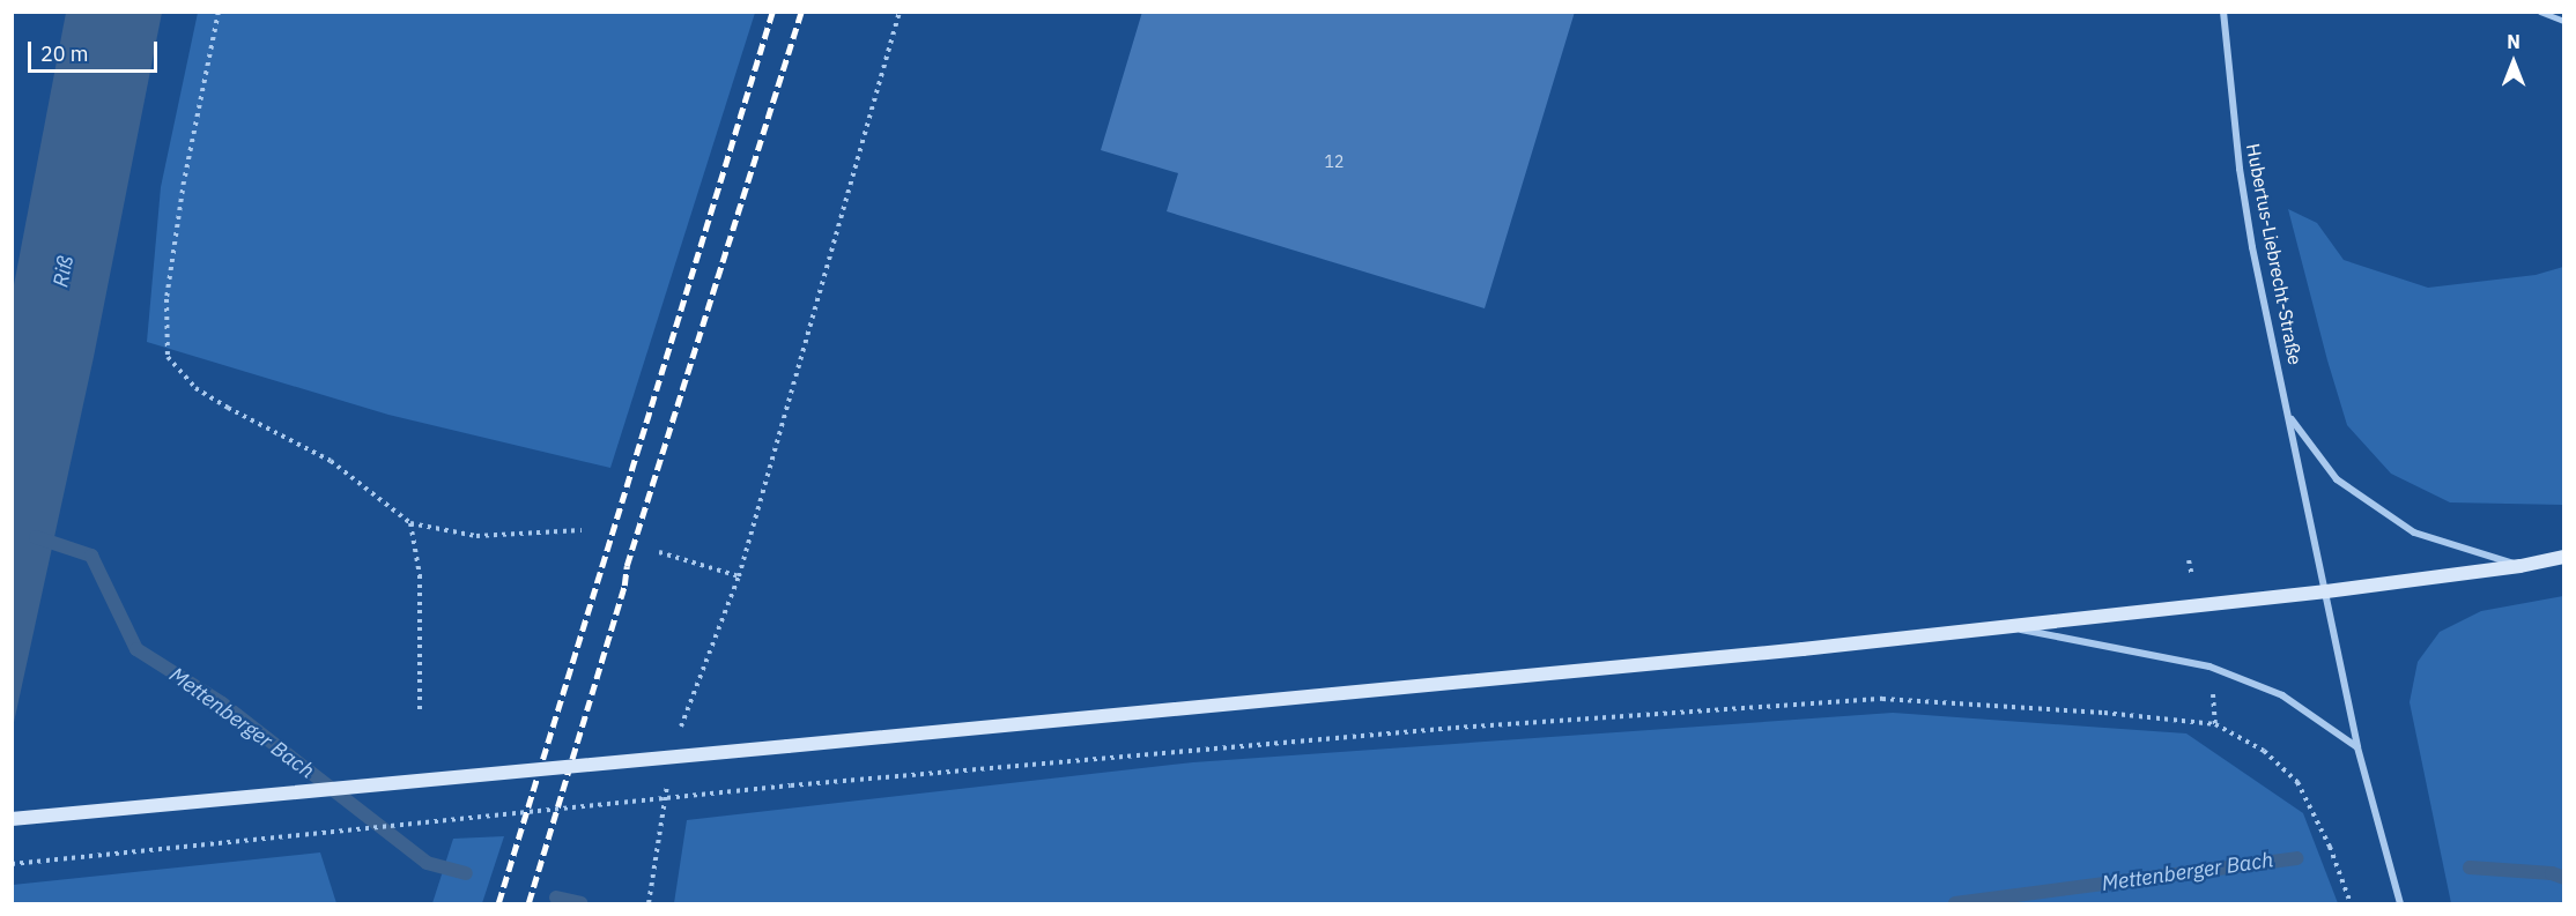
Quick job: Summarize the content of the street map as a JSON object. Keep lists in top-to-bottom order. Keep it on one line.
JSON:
{"streets":{"street":["Hubertus-Liebrecht-Straße"]},"water":["Riß","Mettenberger Bach"],"house_numbers":["12"],"scale_bar":"20 m","north":"top"}
